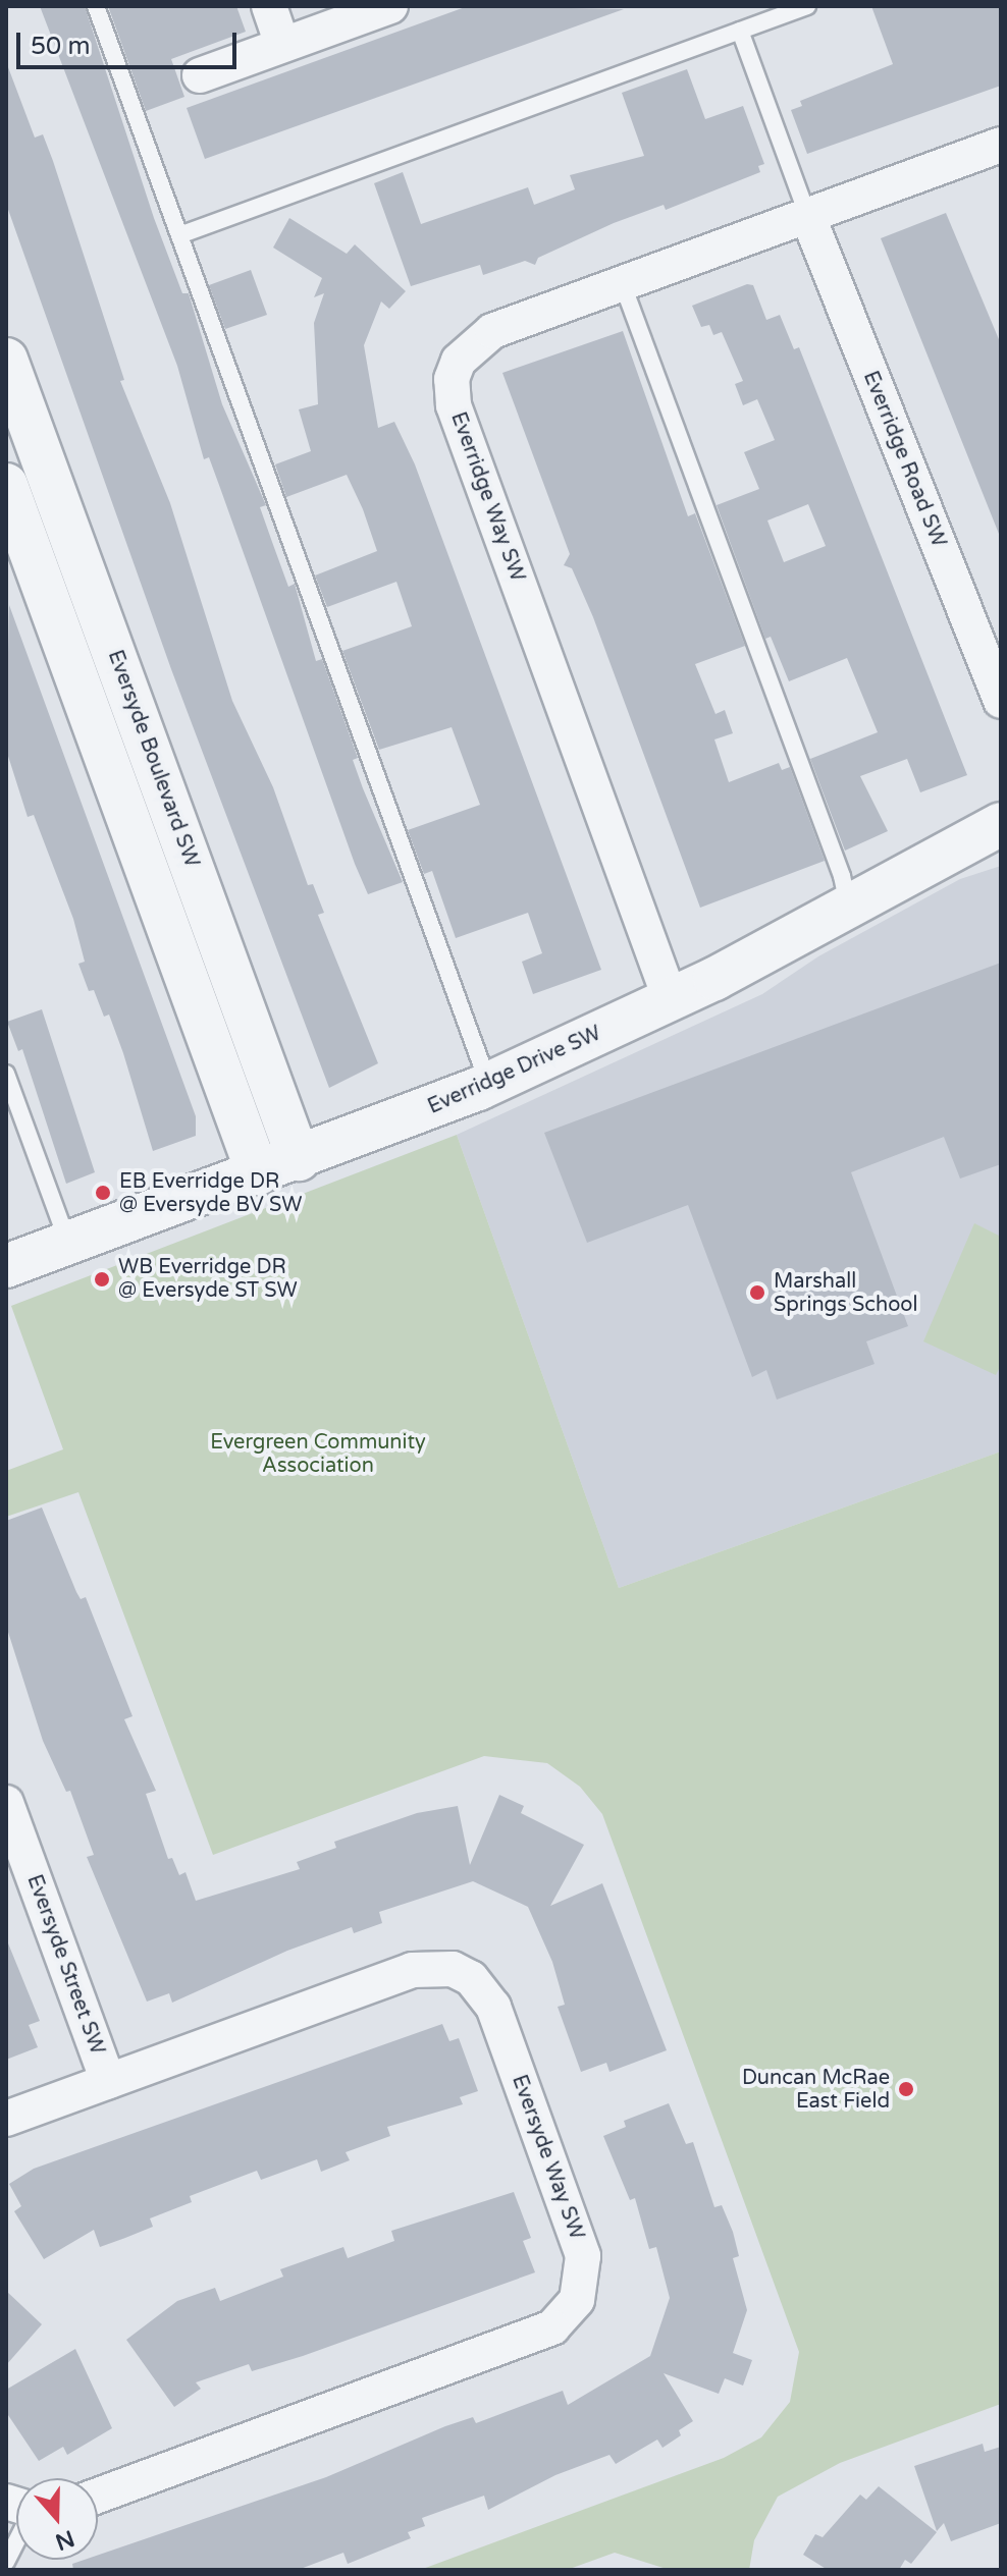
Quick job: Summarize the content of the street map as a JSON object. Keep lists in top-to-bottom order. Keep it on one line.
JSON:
{"streets":{"street":["Everridge Road SW","Everridge Way SW","Eversyde Boulevard SW","Everridge Drive SW","Eversyde Street SW","Eversyde Way SW"]},"crossings":[["Everridge Road SW","Everridge Way SW"],["Everridge Way SW","Everridge Drive SW"],["Eversyde Boulevard SW","Everridge Drive SW"],["Eversyde Street SW","Eversyde Way SW"]],"parks":["Evergreen Community Association"],"places":["EB Everridge DR @ Eversyde BV SW","WB Everridge DR @ Eversyde ST SW","Marshall Springs School","Duncan McRae East Field"],"scale_bar":"50 m","north":"bottom"}
